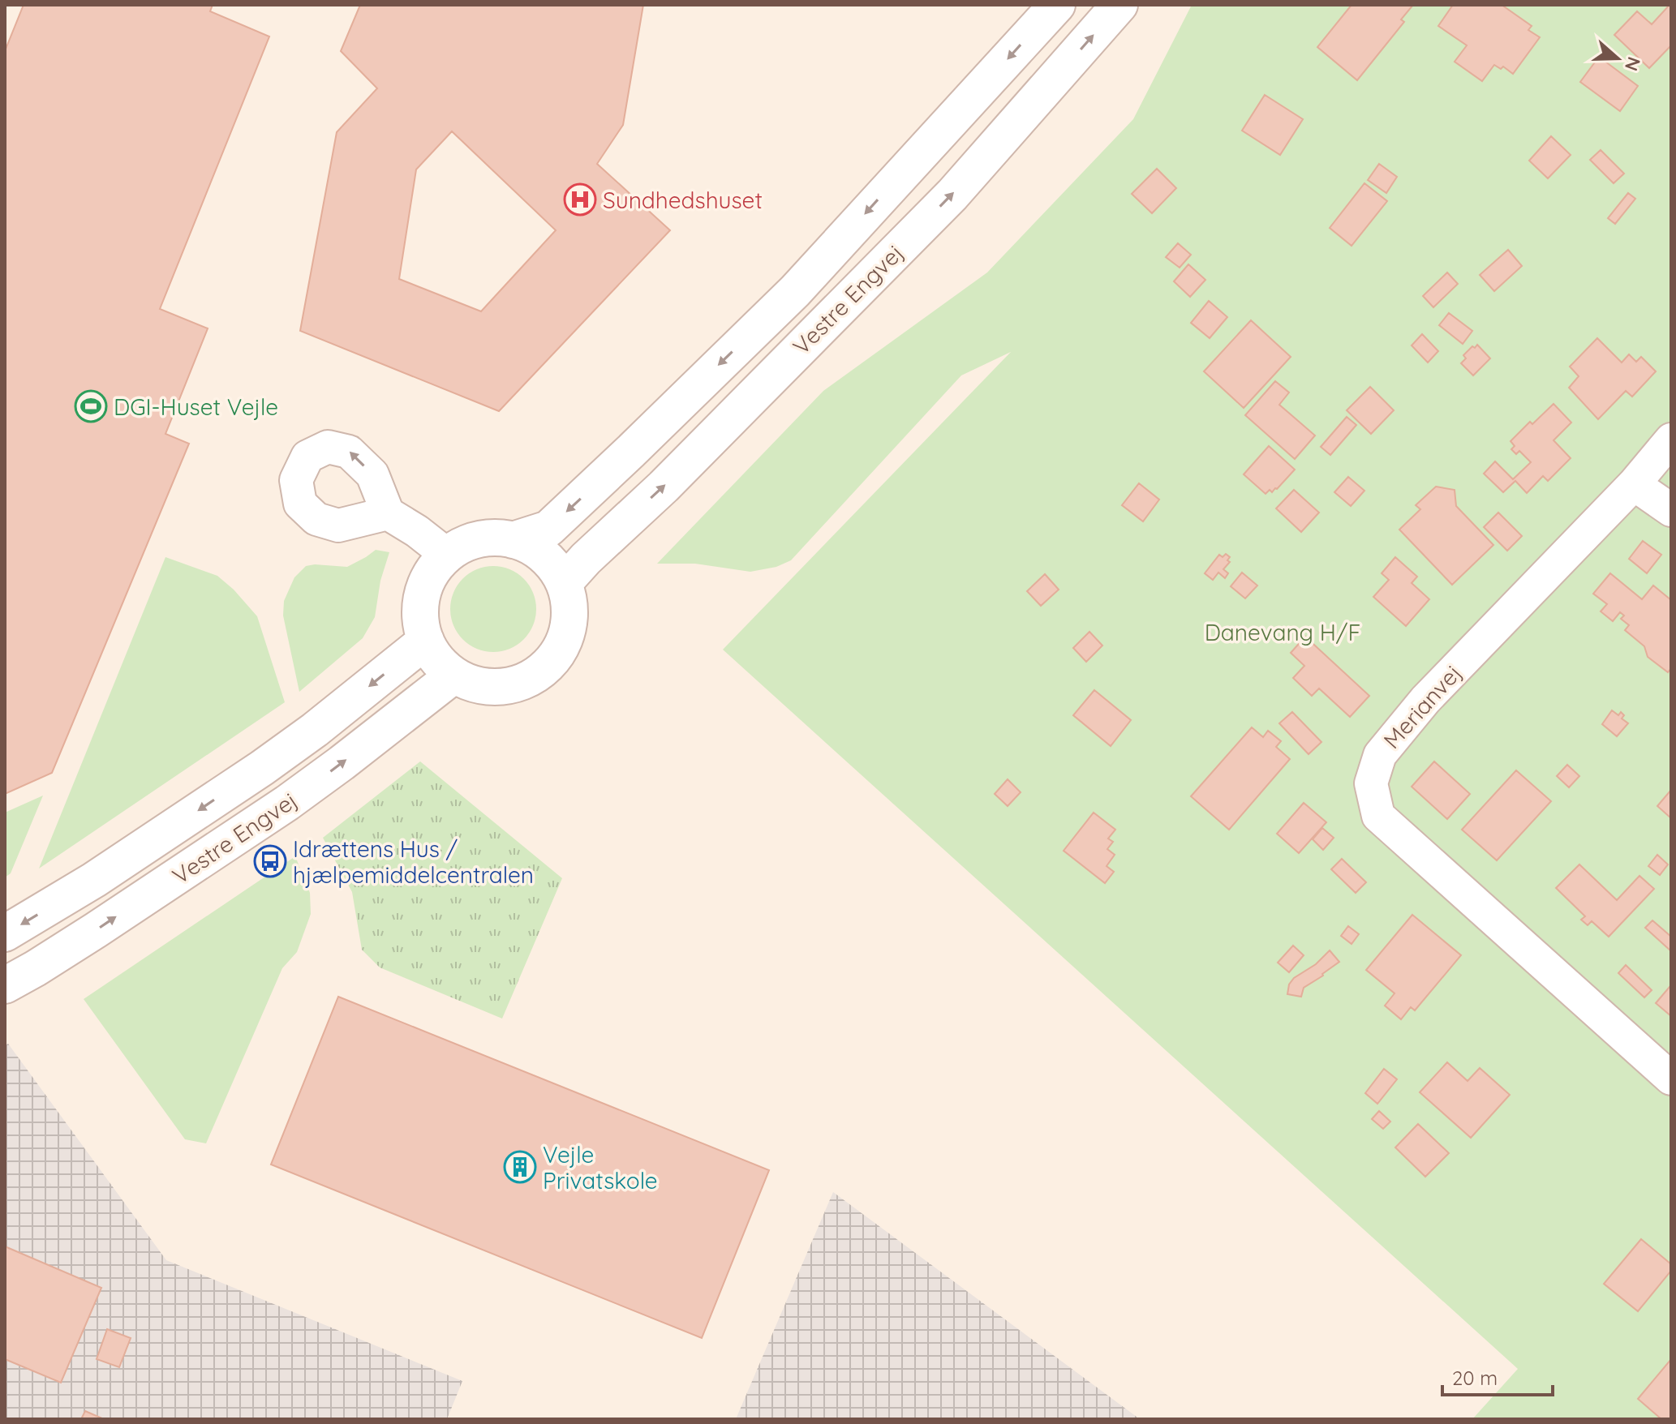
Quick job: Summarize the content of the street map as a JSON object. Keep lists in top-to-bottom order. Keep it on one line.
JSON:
{"streets":{"street":["Vestre Engvej","Merianvej"]},"parks":["Danevang H/F"],"places":{"hospital":["Sundhedshuset"],"sports":["DGI-Huset Vejle"],"bus stop":["Idrættens Hus / hjælpemiddelcentralen"],"building":["Vejle Privatskole"]},"scale_bar":"20 m","north":"right"}
